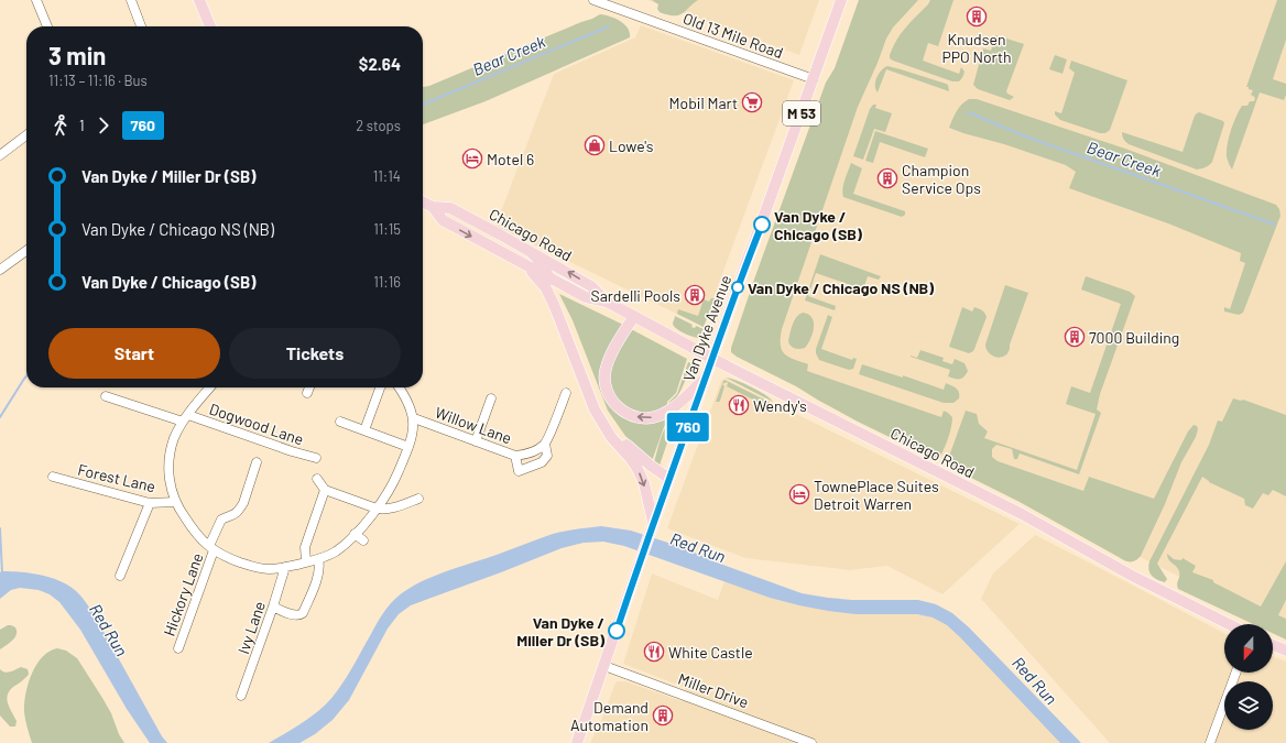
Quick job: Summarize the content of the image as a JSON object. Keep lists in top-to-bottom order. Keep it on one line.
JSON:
{"streets":{"main road":["M 53","Chicago Road","Van Dyke Avenue"],"street":["Old 13 Mile Road","Dogwood Lane","Willow Lane","Forest Lane","Hickory Lane","Ivy Lane","Miller Drive"]},"crossings":[["Old 13 Mile Road","Van Dyke Avenue"],["Chicago Road","Van Dyke Avenue"],["Van Dyke Avenue","Miller Drive"]],"water":["Bear Creek","Red Run"],"places":{"building":["Knudsen PPO North","Champion Service Ops","Sardelli Pools","7000 Building","Demand Automation"],"supermarket":["Mobil Mart"],"shop":["Lowe's"],"hotel":["Motel 6","TownePlace Suites Detroit Warren"],"other":["Van Dyke / Chicago (SB)","Van Dyke / Chicago NS (NB)","Van Dyke / Miller Dr (SB)"],"restaurant":["Wendy's","White Castle"]},"lines":["bus line 760"],"north":"bottom","page":{"on_map":"760","heading":["3 min","11:13 – 11:16 · Bus","$2.64"],"legs":["1","760","2 stops"],"list":[{"name":"Van Dyke / Miller Dr (SB)","value":"11:14"},{"name":"Van Dyke / Chicago NS (NB)","value":"11:15"},{"name":"Van Dyke / Chicago (SB)","value":"11:16"}],"buttons":["Start","Tickets"]}}
